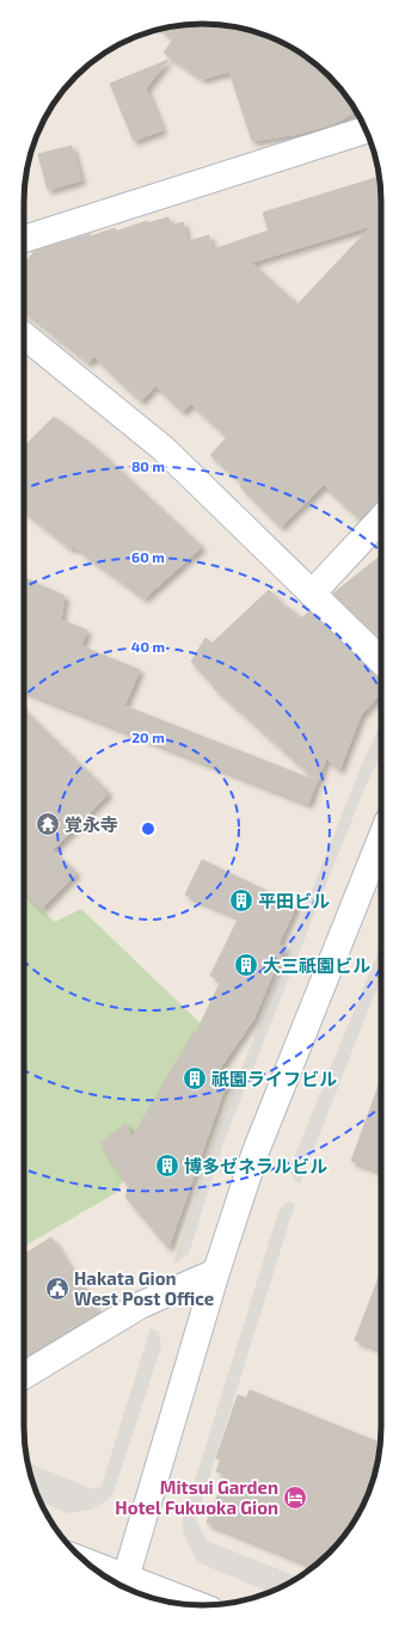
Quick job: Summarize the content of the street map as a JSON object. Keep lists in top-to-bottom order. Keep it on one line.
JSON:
{"places":{"temple":["覚永寺"],"building":["平田ビル","大三祇園ビル","祇園ライフビル","博多ゼネラルビル"],"public building":["Hakata Gion West Post Office"],"hotel":["Mitsui Garden Hotel Fukuoka Gion"]},"rings":["80 m","60 m","40 m","20 m"]}
